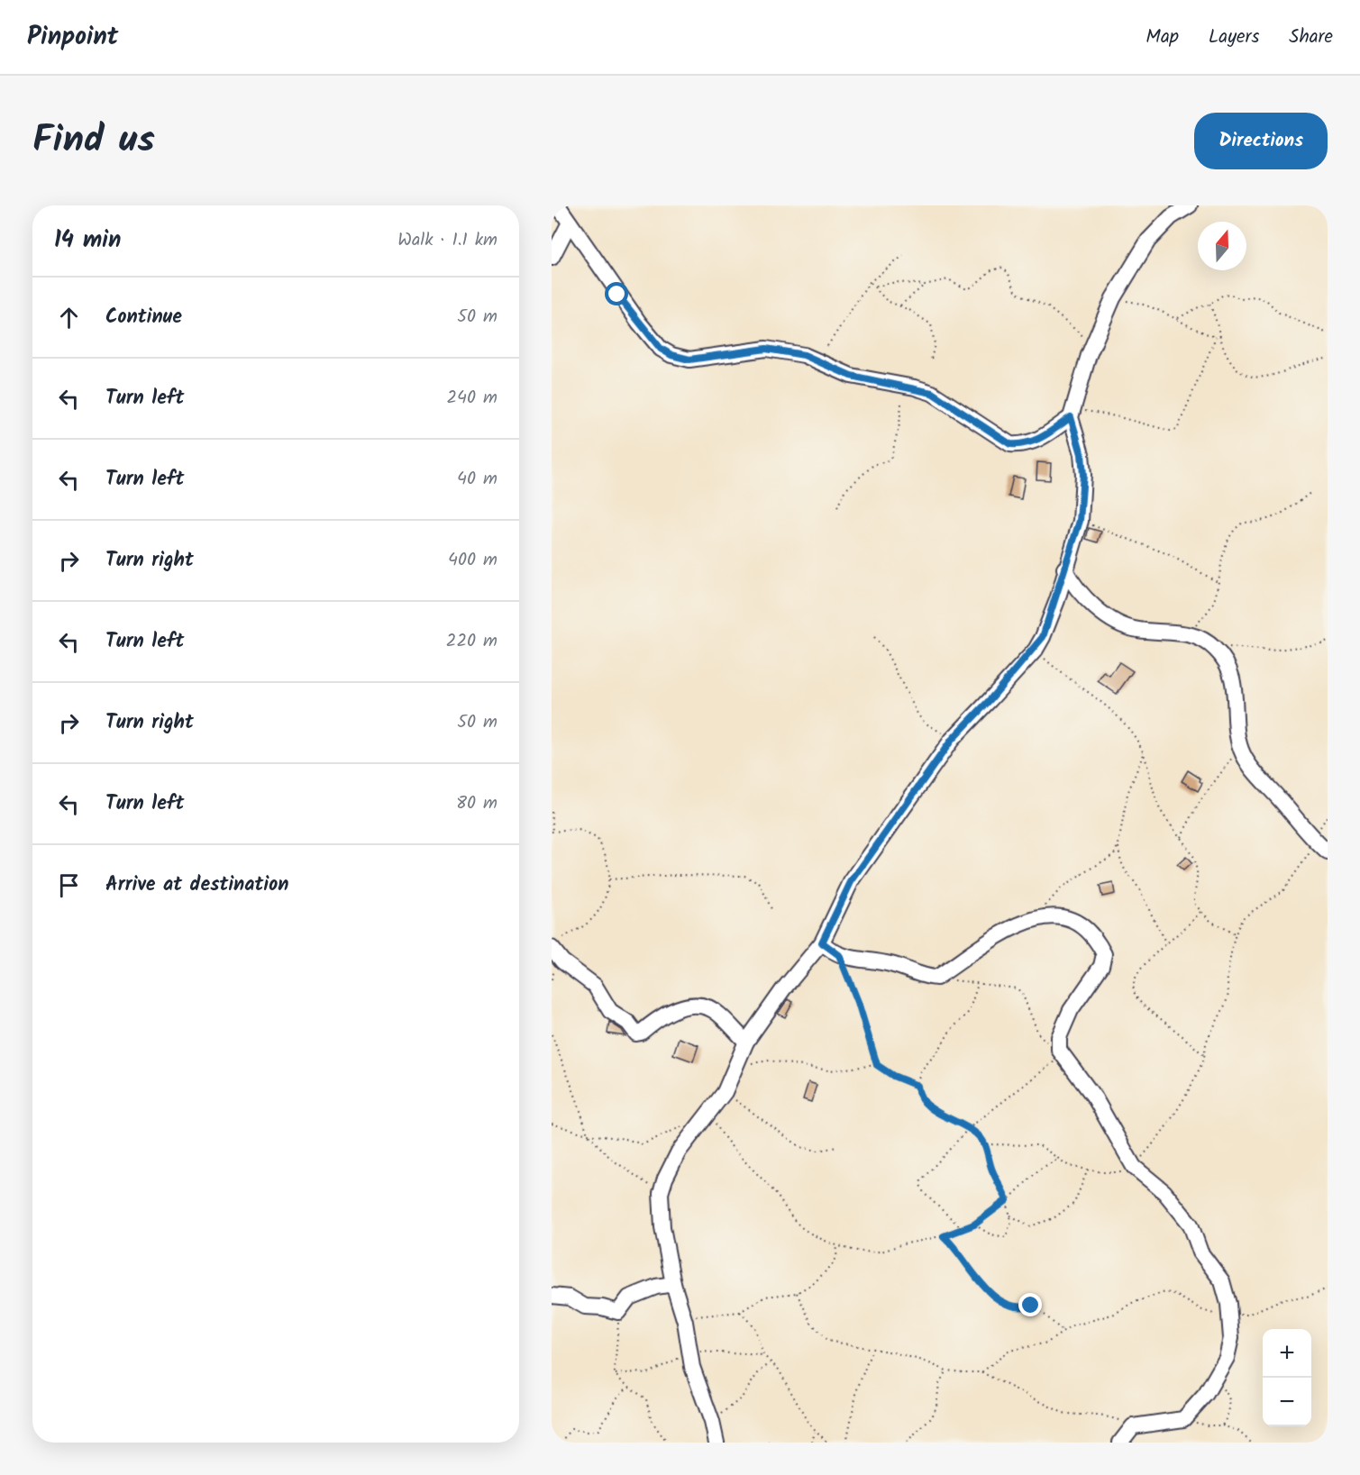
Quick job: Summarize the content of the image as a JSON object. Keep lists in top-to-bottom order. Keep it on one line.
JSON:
{"north":"top","page":{"header":"Pinpoint","nav":["Map","Layers","Share"],"title":"Find us","buttons":"Directions","heading":["14 min","Walk · 1.1 km"],"list":[["Continue","50 m"],["Turn left","240 m"],["Turn left","40 m"],["Turn right","400 m"],["Turn left","220 m"],["Turn right","50 m"],["Turn left","80 m"],"Arrive at destination"],"map_buttons":["+","−"]}}
